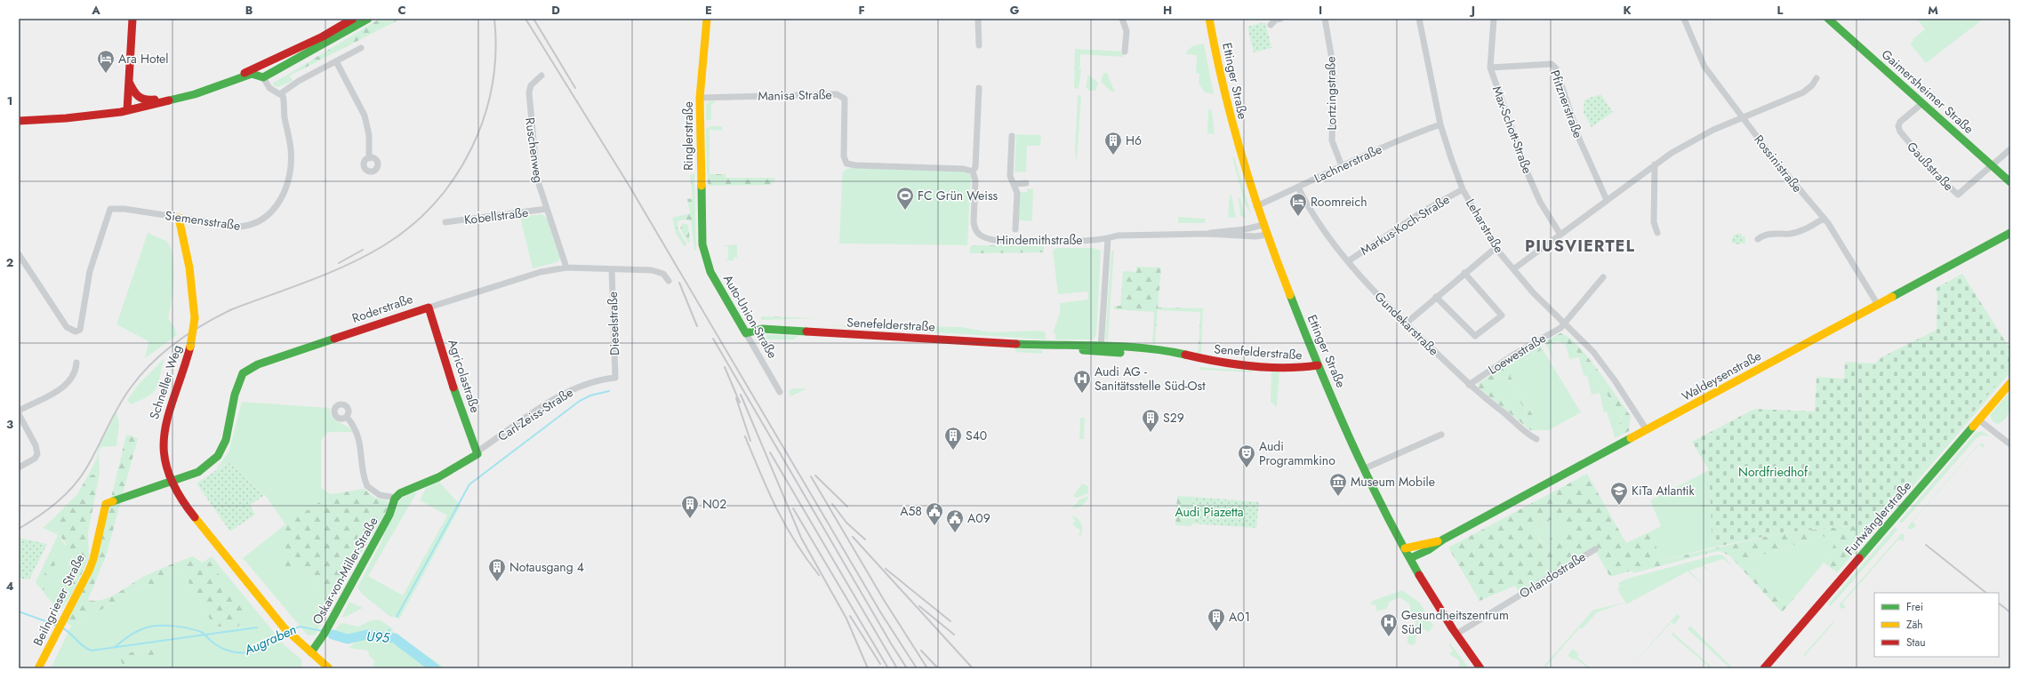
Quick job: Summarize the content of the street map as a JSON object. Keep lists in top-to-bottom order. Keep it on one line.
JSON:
{"streets":{"street":["Ettinger Straße","Gaimersheimer Straße","Lortzingstraße","Manisa Straße","Pfitznerstraße","Max-Schott-Straße","Ringlerstraße","Ruschenweg","Lachnerstraße","Rossinistraße","Gaußstraße","Kobellstraße","Siemensstraße","Markus-Koch-Straße","Leharstraße","Hindemithstraße","Roderstraße","Auto-Union-Straße","Dieselstraße","Gundekarstraße","Senefelderstraße","Loewestraße","Agricolastraße","Waldeysenstraße","Schneller Weg","Carl-Zeiss-Straße","Furtwänglerstraße","Oskar-von-Miller-Straße","Orlandostraße","Beilngrieser Straße"]},"crossings":[["Ettinger Straße","Lachnerstraße"],["Ettinger Straße","Hindemithstraße"],["Ettinger Straße","Senefelderstraße"],["Ettinger Straße","Waldeysenstraße"],["Ettinger Straße","Orlandostraße"],["Gaimersheimer Straße","Gaußstraße"],["Lortzingstraße","Lachnerstraße"],["Manisa Straße","Ringlerstraße"],["Manisa Straße","Hindemithstraße"],["Pfitznerstraße","Max-Schott-Straße"],["Ringlerstraße","Auto-Union-Straße"],["Ruschenweg","Kobellstraße"],["Ruschenweg","Roderstraße"],["Lachnerstraße","Leharstraße"],["Lachnerstraße","Gundekarstraße"],["Rossinistraße","Waldeysenstraße"],["Siemensstraße","Schneller Weg"],["Markus-Koch-Straße","Leharstraße"],["Markus-Koch-Straße","Gundekarstraße"],["Leharstraße","Loewestraße"],["Leharstraße","Waldeysenstraße"],["Roderstraße","Dieselstraße"],["Roderstraße","Agricolastraße"],["Roderstraße","Schneller Weg"],["Roderstraße","Beilngrieser Straße"],["Auto-Union-Straße","Senefelderstraße"],["Dieselstraße","Carl-Zeiss-Straße"],["Gundekarstraße","Loewestraße"],["Agricolastraße","Carl-Zeiss-Straße"],["Schneller Weg","Oskar-von-Miller-Straße"],["Schneller Weg","Beilngrieser Straße"]],"districts":["PIUSVIERTEL"],"water":["U95","Augraben"],"parks":["Nordfriedhof","Audi Piazetta"],"places":{"hotel":["Ara Hotel","Roomreich"],"building":["H6","S29","S40","N02","Notausgang 4","A01"],"sports":["FC Grün Weiss"],"hospital":["Audi AG - Sanitätsstelle Süd-Ost","Gesundheitszentrum Süd"],"theatre":["Audi Programmkino"],"museum":["Museum Mobile"],"school or university":["KiTa Atlantik"],"public building":["A58","A09"]},"legend":["Frei","Zäh","Stau"],"grid":{"columns":["A","B","C","D","E","F","G","H","I","J","K","L","M"],"rows":["1","2","3","4"]}}
